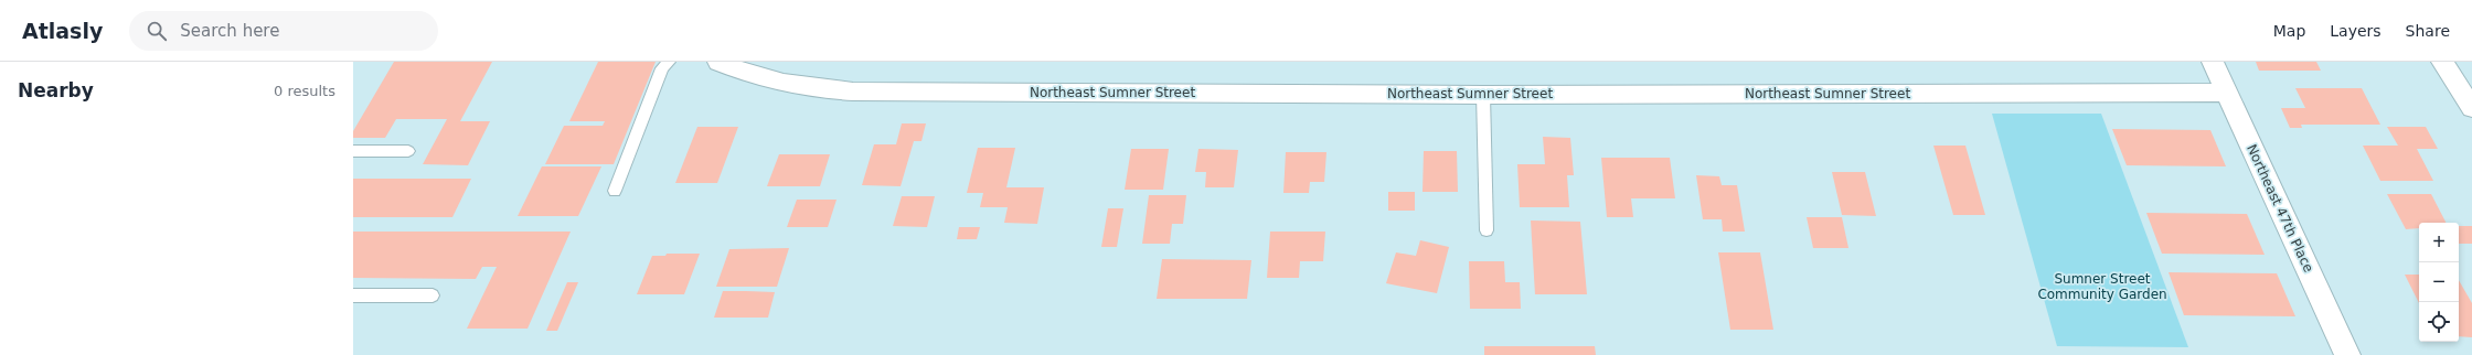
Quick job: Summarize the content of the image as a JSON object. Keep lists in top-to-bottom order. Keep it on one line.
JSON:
{"streets":{"street":["Northeast Sumner Street","Northeast 47th Place"]},"crossings":[["Northeast Sumner Street","Northeast 47th Place"]],"parks":["Sumner Street Community Garden"],"page":{"header":"Atlasly","search":"Search here","nav":["Map","Layers","Share"],"heading":["Nearby","0 results"],"map_buttons":["+","−"]}}
